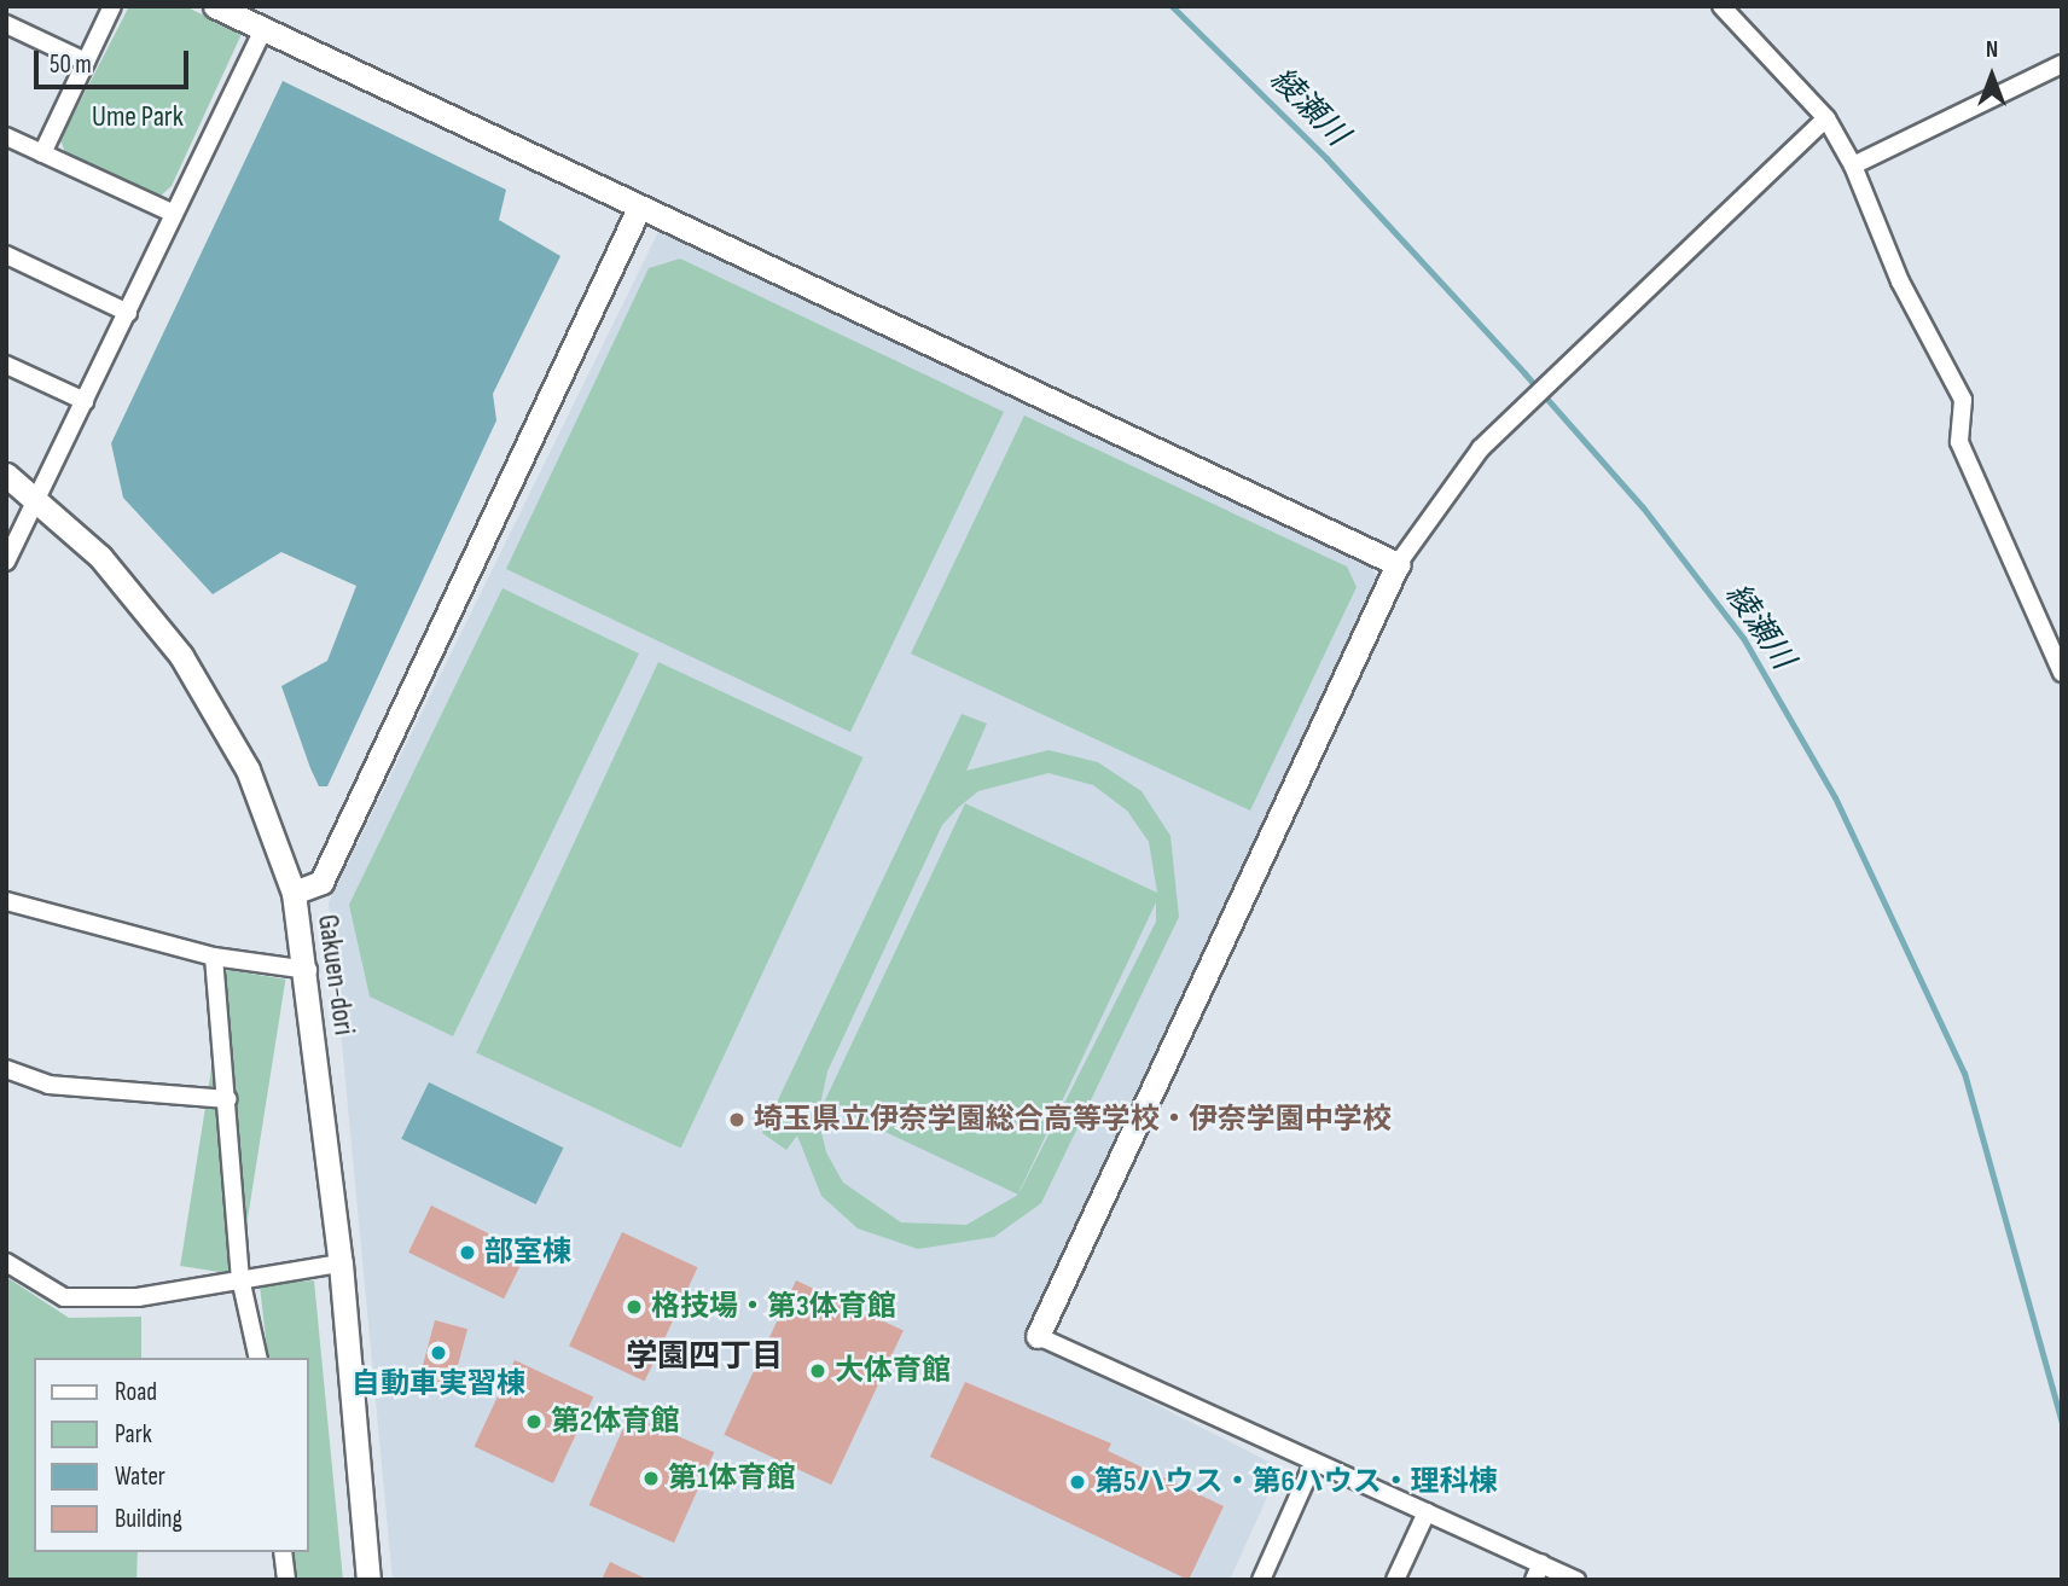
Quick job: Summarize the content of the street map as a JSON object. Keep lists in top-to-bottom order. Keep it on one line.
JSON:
{"streets":{"street":["Gakuen-dori"]},"districts":["学園四丁目"],"water":["綾瀬川"],"parks":["Ume Park"],"places":["埼玉県立伊奈学園総合高等学校・伊奈学園中学校","部室棟","格技場・第3体育館","自動車実習棟","大体育館","第2体育館","第1体育館","第5ハウス・第6ハウス・理科棟"],"legend":["Road","Park","Water","Building"],"scale_bar":"50 m","north":"top"}
